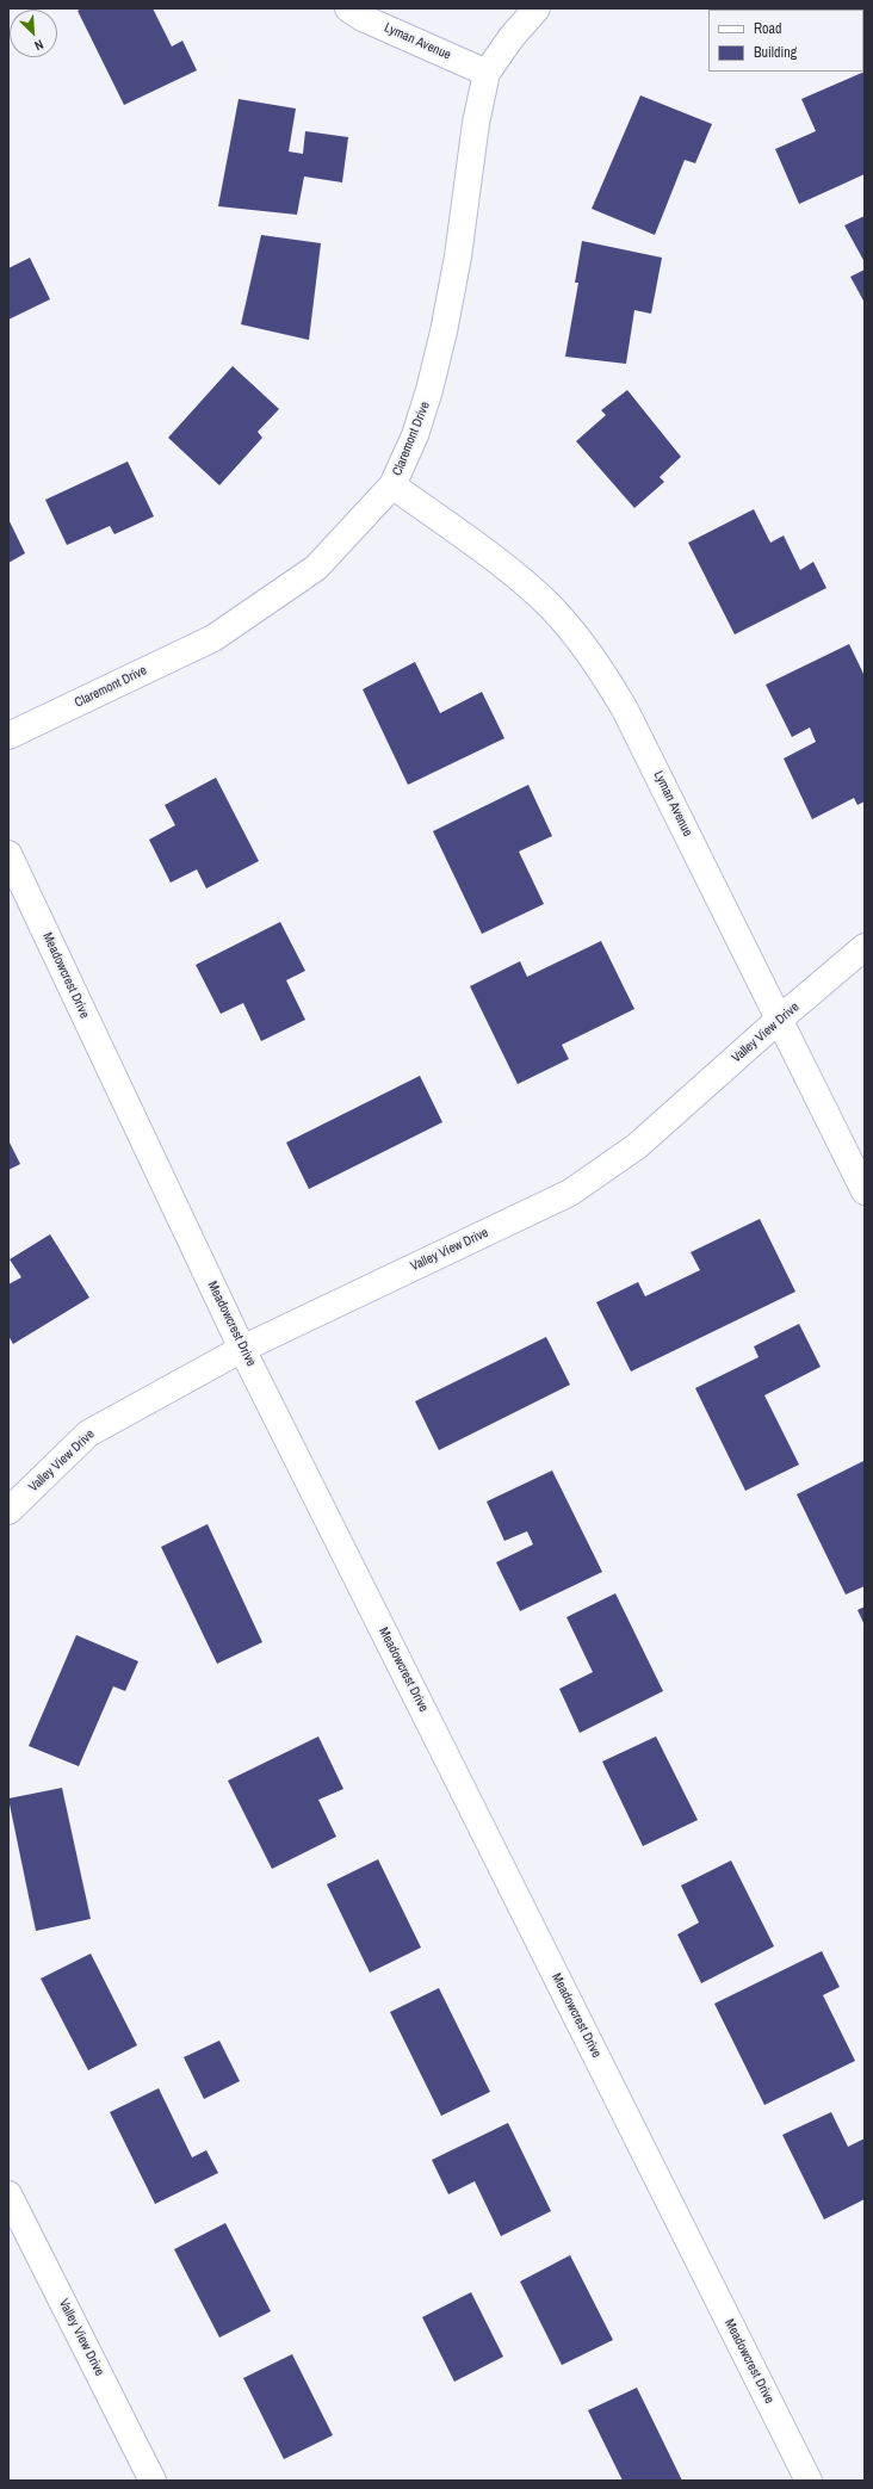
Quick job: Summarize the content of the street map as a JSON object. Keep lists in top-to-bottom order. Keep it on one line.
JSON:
{"streets":{"street":["Lyman Avenue","Claremont Drive","Meadowcrest Drive","Valley View Drive"]},"crossings":[["Lyman Avenue","Claremont Drive"],["Lyman Avenue","Valley View Drive"],["Meadowcrest Drive","Valley View Drive"]],"legend":["Road","Building"],"north":"bottom right"}
